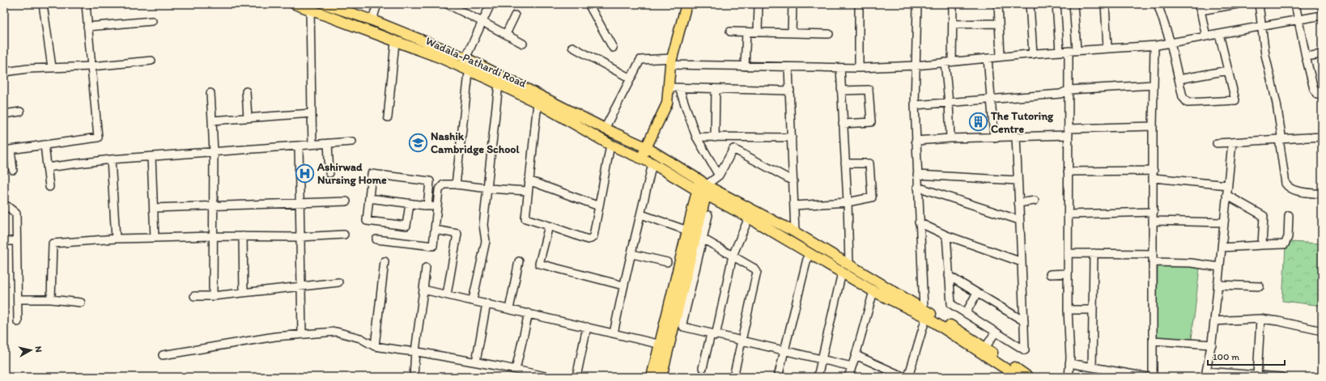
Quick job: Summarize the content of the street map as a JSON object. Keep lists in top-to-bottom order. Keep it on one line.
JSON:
{"streets":{"main road":["Wadala-Pathardi Road"]},"places":{"building":["The Tutoring Centre"],"school or university":["Nashik Cambridge School"],"hospital":["Ashirwad Nursing Home"]},"scale_bar":"100 m","north":"right"}
